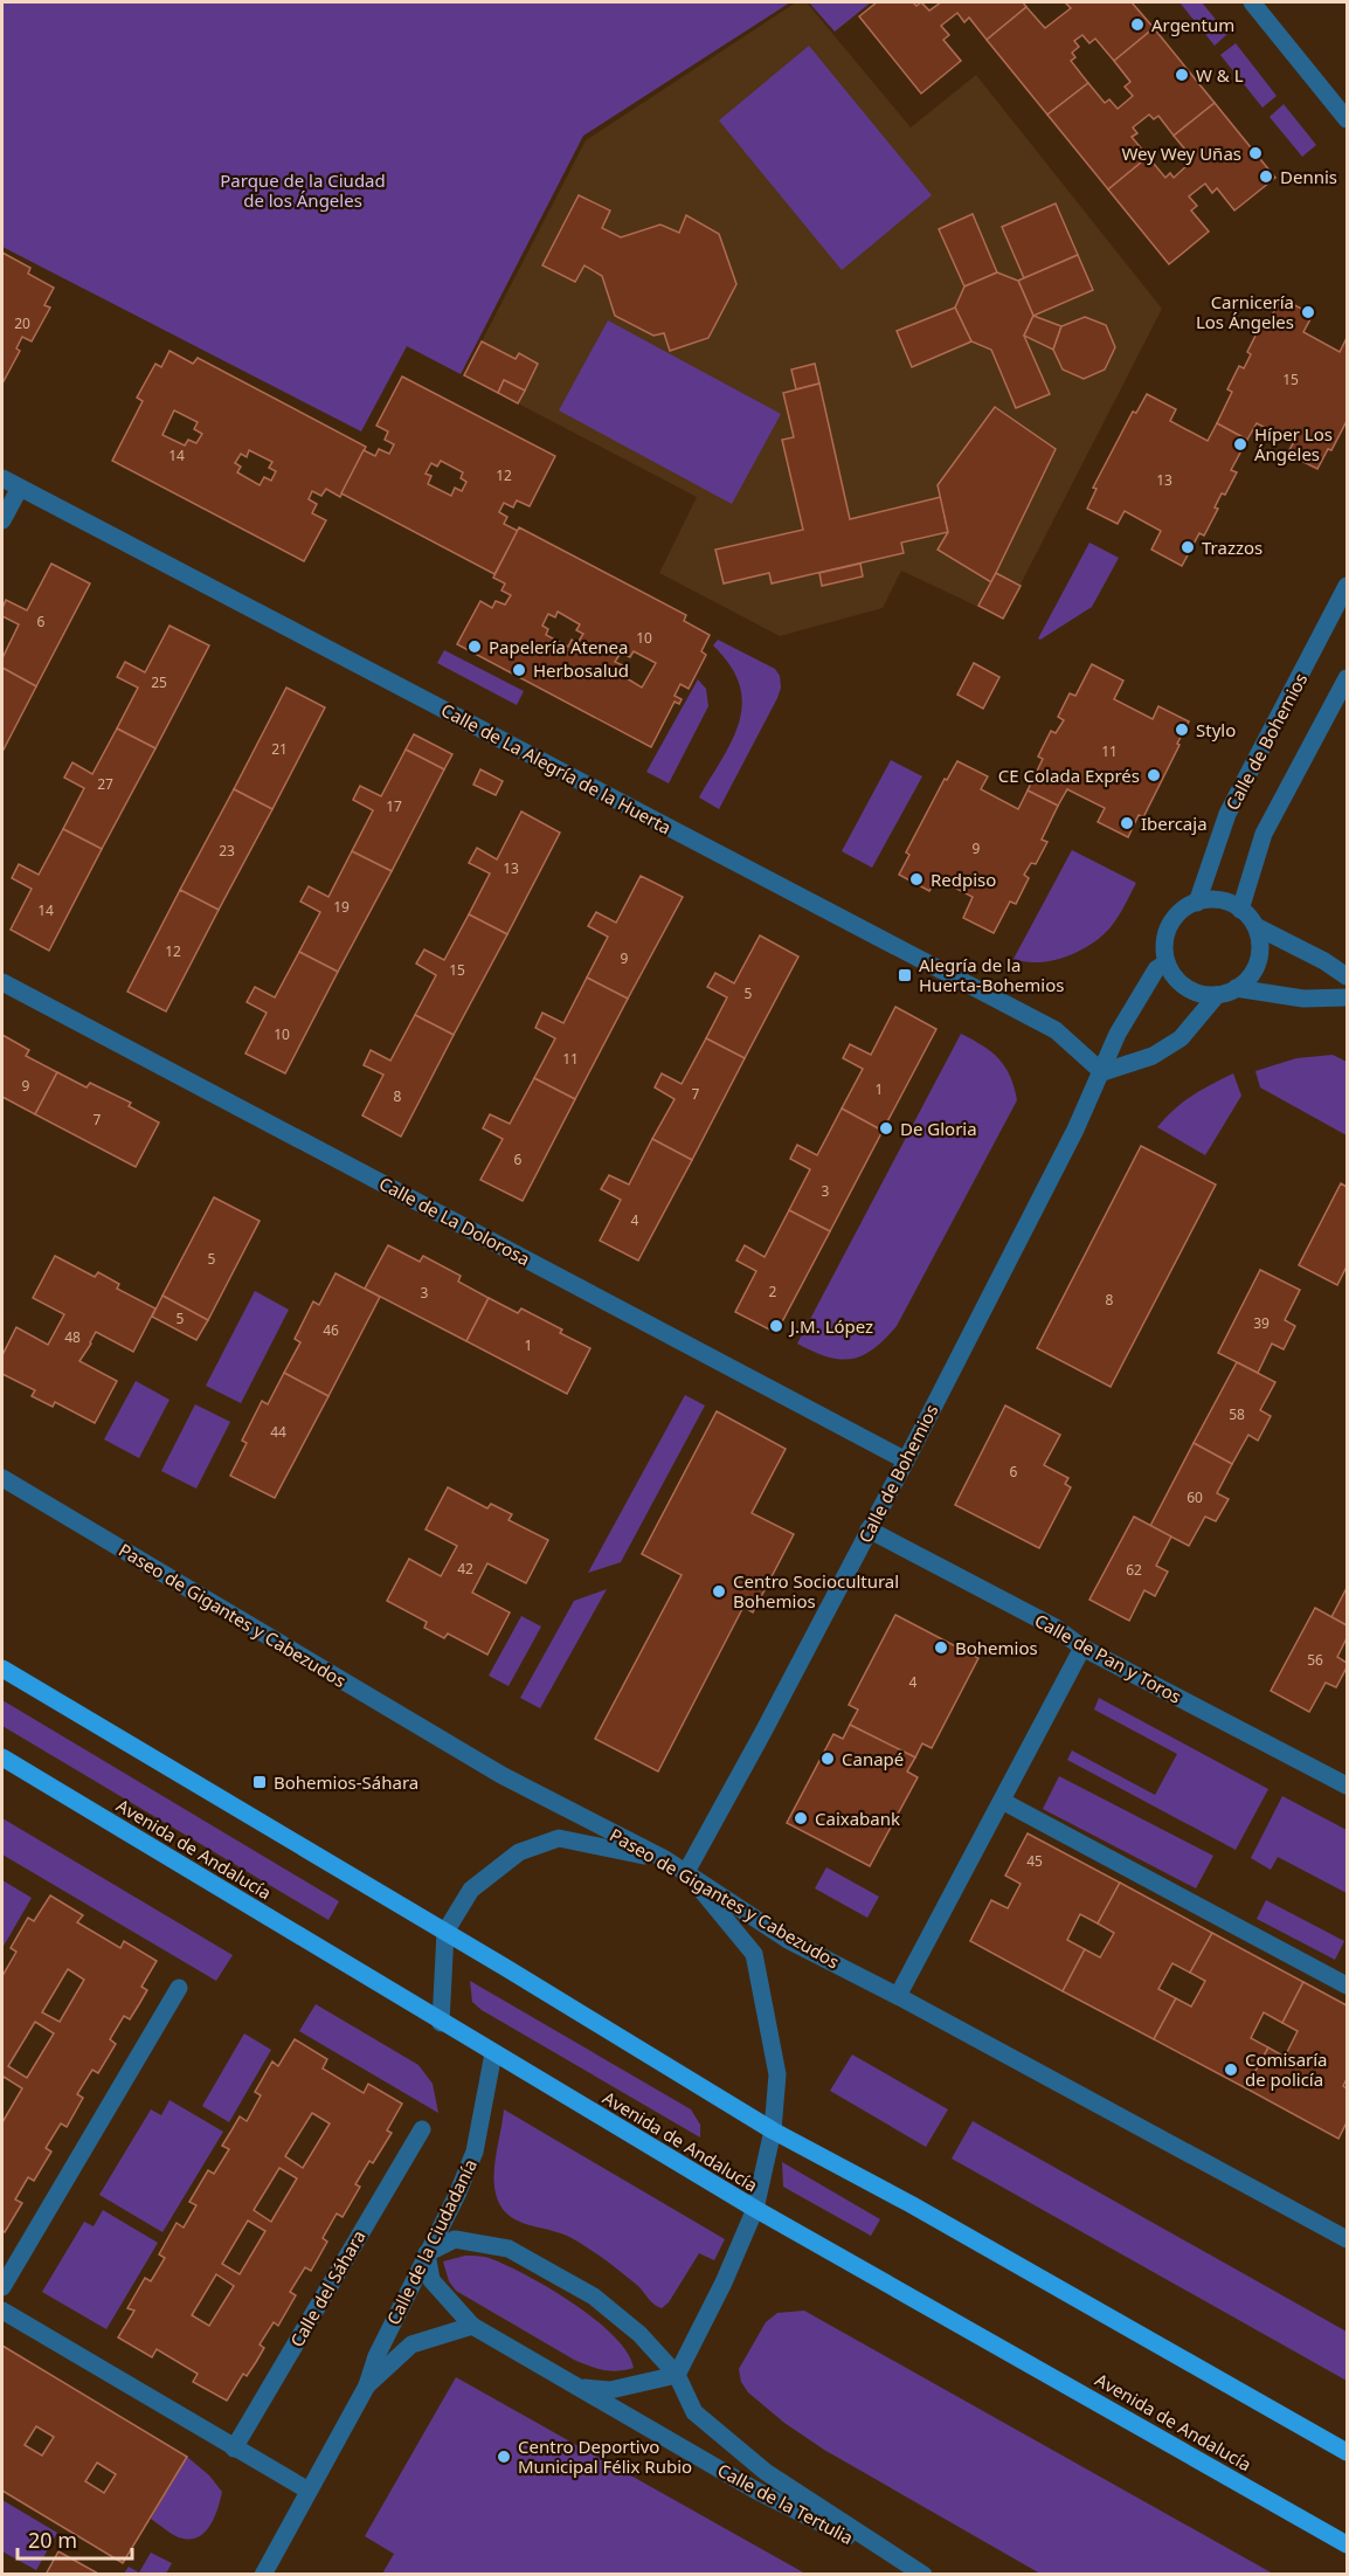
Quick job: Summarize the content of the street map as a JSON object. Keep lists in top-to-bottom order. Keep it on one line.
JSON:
{"streets":{"main road":["Avenida de Andalucía"],"street":["Calle de Bohemios","Calle de La Alegría de la Huerta","Calle de La Dolorosa","Paseo de Gigantes y Cabezudos","Calle de Pan y Toros","Calle de la Ciudadanía","Calle del Sáhara","Calle de la Tertulia"]},"crossings":[["Calle de Bohemios","Calle de La Alegría de la Huerta"],["Calle de Bohemios","Calle de La Dolorosa"],["Calle de Bohemios","Paseo de Gigantes y Cabezudos"],["Calle de Bohemios","Calle de Pan y Toros"],["Avenida de Andalucía","Calle de la Ciudadanía"],["Calle de la Ciudadanía","Calle de la Tertulia"]],"parks":["Parque de la Ciudad de los Ángeles"],"places":{"other":["Argentum","W & L","Wey Wey Uñas","Dennis","Carnicería Los Ángeles","Híper Los Ángeles","Trazzos","Papelería Atenea","Herbosalud","Stylo","CE Colada Exprés","Ibercaja","Redpiso","De Gloria","J.M. López","Centro Sociocultural Bohemios","Bohemios","Canapé","Caixabank","Comisaría de policía","Centro Deportivo Municipal Félix Rubio"],"transit":["Alegría de la Huerta-Bohemios","Bohemios-Sáhara"]},"house_numbers":["20","15","14","12","13","6","10","25","21","11","27","17","9","23","13","19","14","12","9","15","5","10","11","9","1","7","8","7","6","3","4","5","2","3","8","5","39","46","48","1","58","44","6","60","42","62","56","4","45"],"scale_bar":"20 m"}
